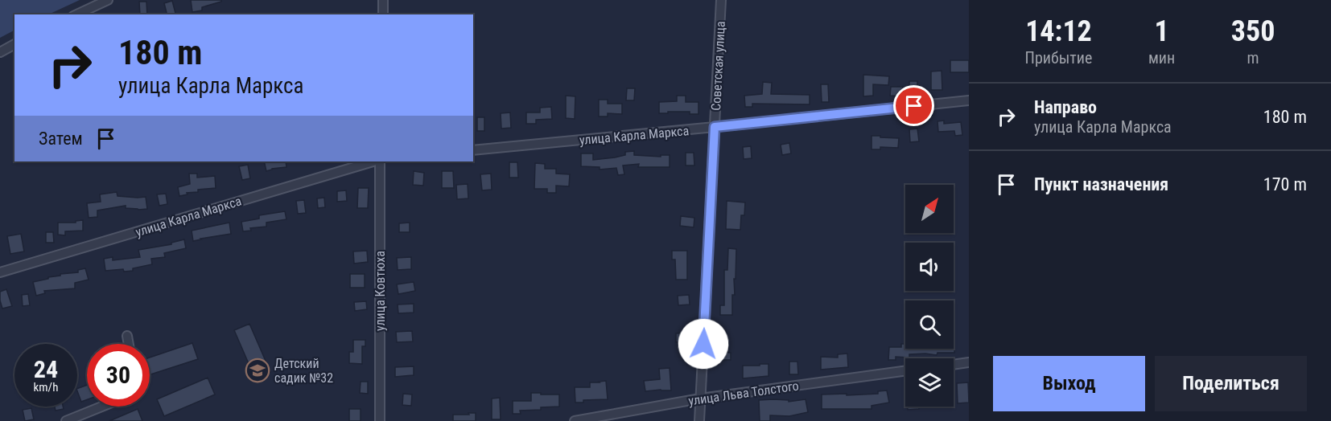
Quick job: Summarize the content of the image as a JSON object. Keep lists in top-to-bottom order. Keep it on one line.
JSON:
{"streets":{"street":["Советская улица","улица Карла Маркса","улица Ковтюха","улица Льва Толстого"]},"crossings":[["Советская улица","улица Карла Маркса"],["Советская улица","улица Льва Толстого"]],"places":{"school or university":["Детский садик №32"]},"north":"top right","page":{"eta":["14:12","Прибытие","1","мин","350","m"],"turn":["180 m","улица Карла Маркса"],"list":[{"name":"Направо","note":"улица Карла Маркса","value":"180 m"},{"name":"Пункт назначения","value":"170 m"}],"then":"Затем","speed":"24 km/h","limit":"30","buttons":["Выход","Поделиться"]}}
